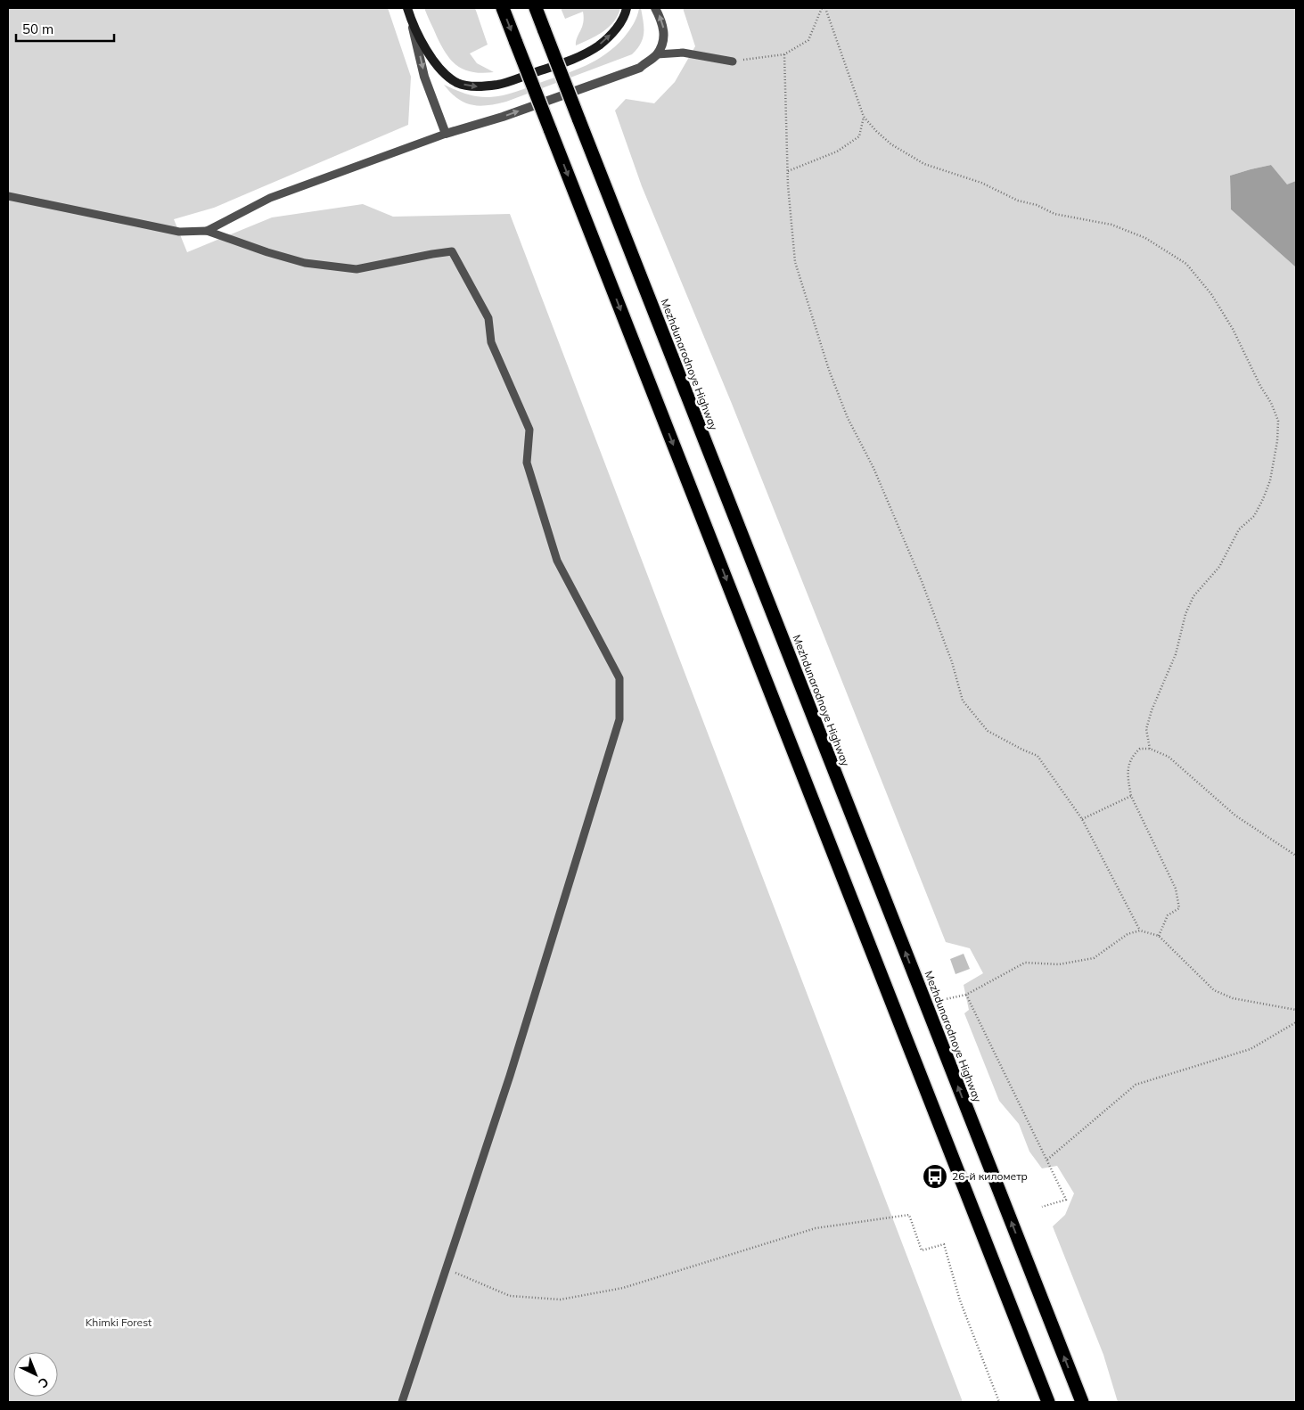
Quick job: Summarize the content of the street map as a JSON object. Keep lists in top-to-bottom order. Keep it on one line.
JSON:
{"streets":{"highway":["Mezhdunarodnoye Highway"]},"parks":["Khimki Forest"],"places":{"bus stop":["26-й километр"]},"scale_bar":"50 m","north":"bottom right"}
